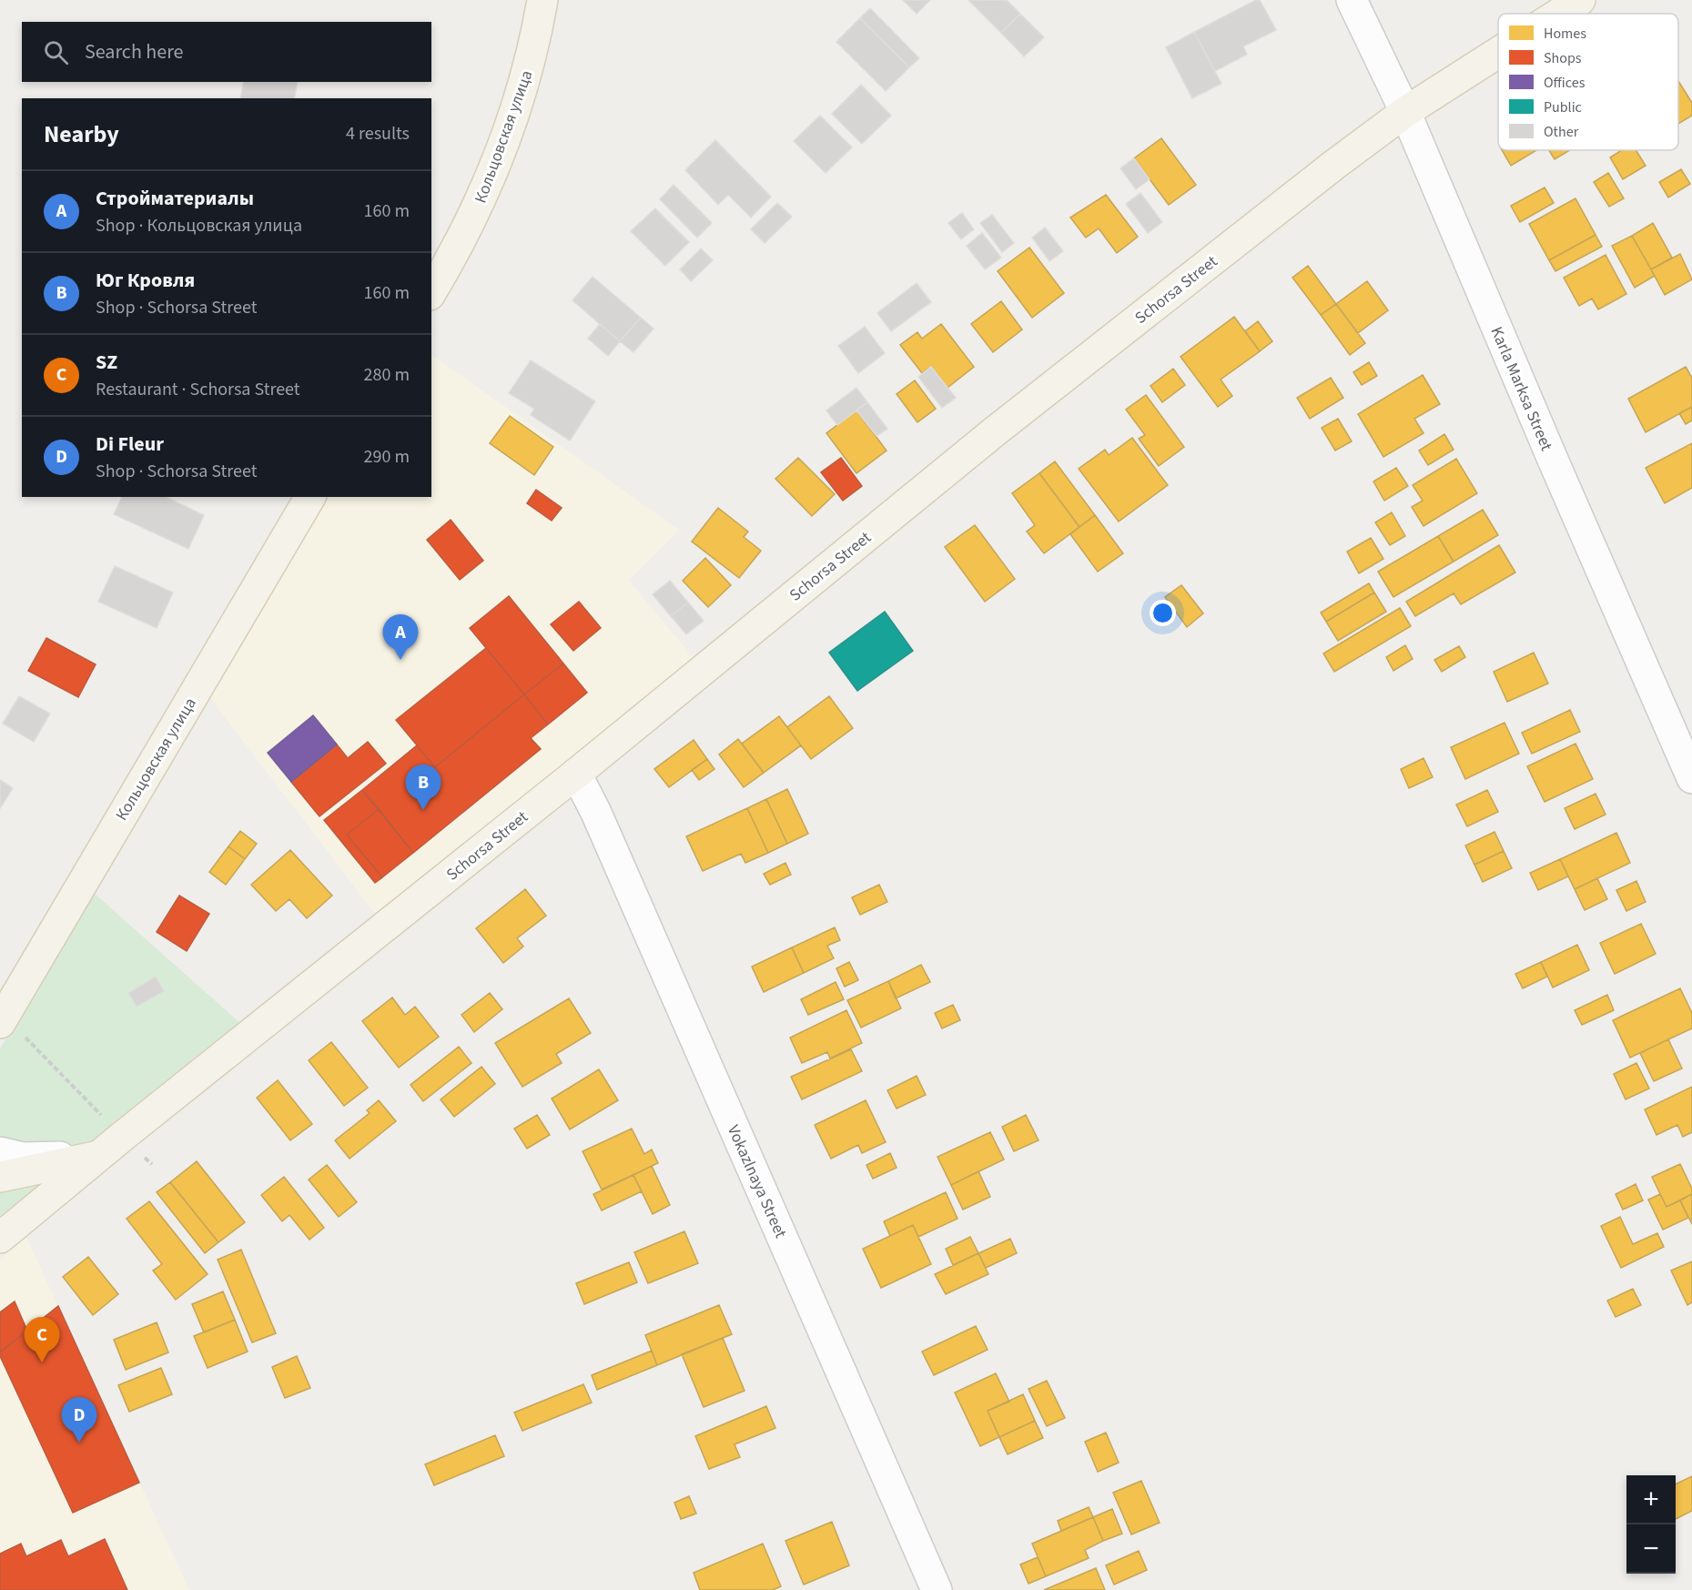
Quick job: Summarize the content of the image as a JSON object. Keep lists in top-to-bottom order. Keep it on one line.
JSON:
{"streets":{"main road":["Кольцовская улица","Schorsa Street"],"street":["Karla Marksa Street","Vokazlnaya Street"]},"crossings":[["Schorsa Street","Karla Marksa Street"],["Schorsa Street","Vokazlnaya Street"]],"legend":["Homes","Shops","Offices","Public","Other"],"page":{"search":"Search here","heading":["Nearby","4 results"],"list":[{"mark":"A","name":"Стройматериалы","note":"Shop · Кольцовская улица","value":"160 m"},{"mark":"B","name":"Юг Кровля","note":"Shop · Schorsa Street","value":"160 m"},{"mark":"C","name":"SZ","note":"Restaurant · Schorsa Street","value":"280 m"},{"mark":"D","name":"Di Fleur","note":"Shop · Schorsa Street","value":"290 m"}],"pins":["A","B","C","D"],"map_buttons":["+","−"]}}
